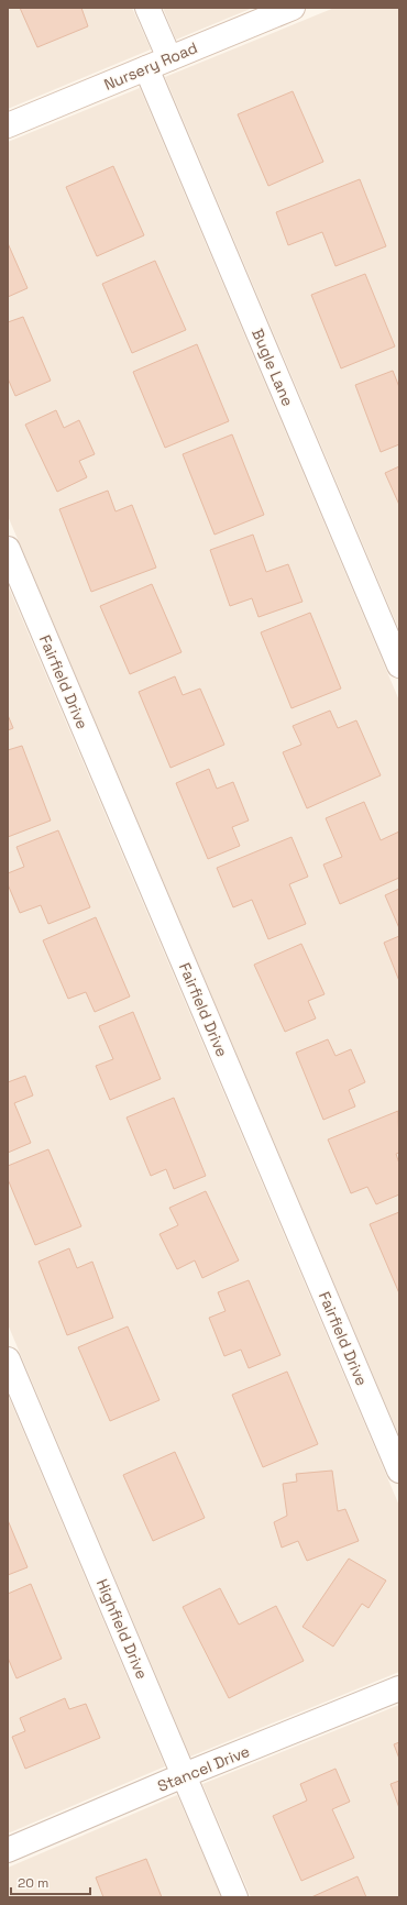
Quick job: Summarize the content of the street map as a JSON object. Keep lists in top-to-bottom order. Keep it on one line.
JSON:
{"streets":{"street":["Nursery Road","Bugle Lane","Fairfield Drive","Highfield Drive","Stancel Drive"]},"crossings":[["Nursery Road","Bugle Lane"],["Highfield Drive","Stancel Drive"]],"scale_bar":"20 m"}
